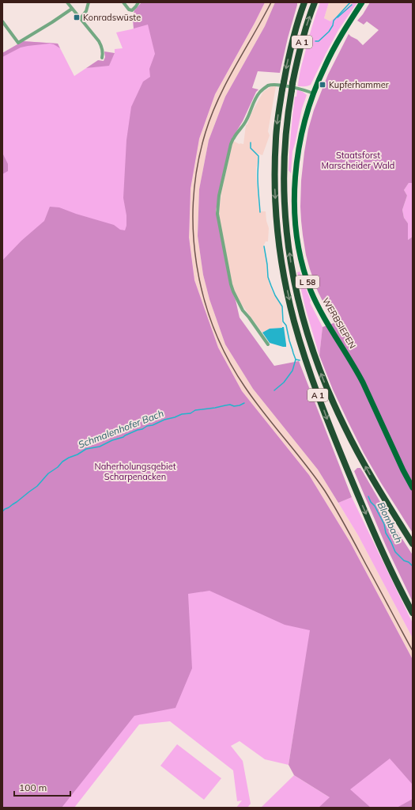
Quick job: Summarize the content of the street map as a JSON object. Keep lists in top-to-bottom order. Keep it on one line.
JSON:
{"streets":{"highway":["A 1"],"main road":["L 58","WERBSIEPEN"]},"crossings":[["L 58","WERBSIEPEN"]],"water":["Schmalenhofer Bach","Blombach"],"parks":["Staatsforst Marscheider Wald","Naherholungsgebiet Scharpenacken"],"places":{"transit":["Konradswüste","Kupferhammer"]},"scale_bar":"100 m"}
